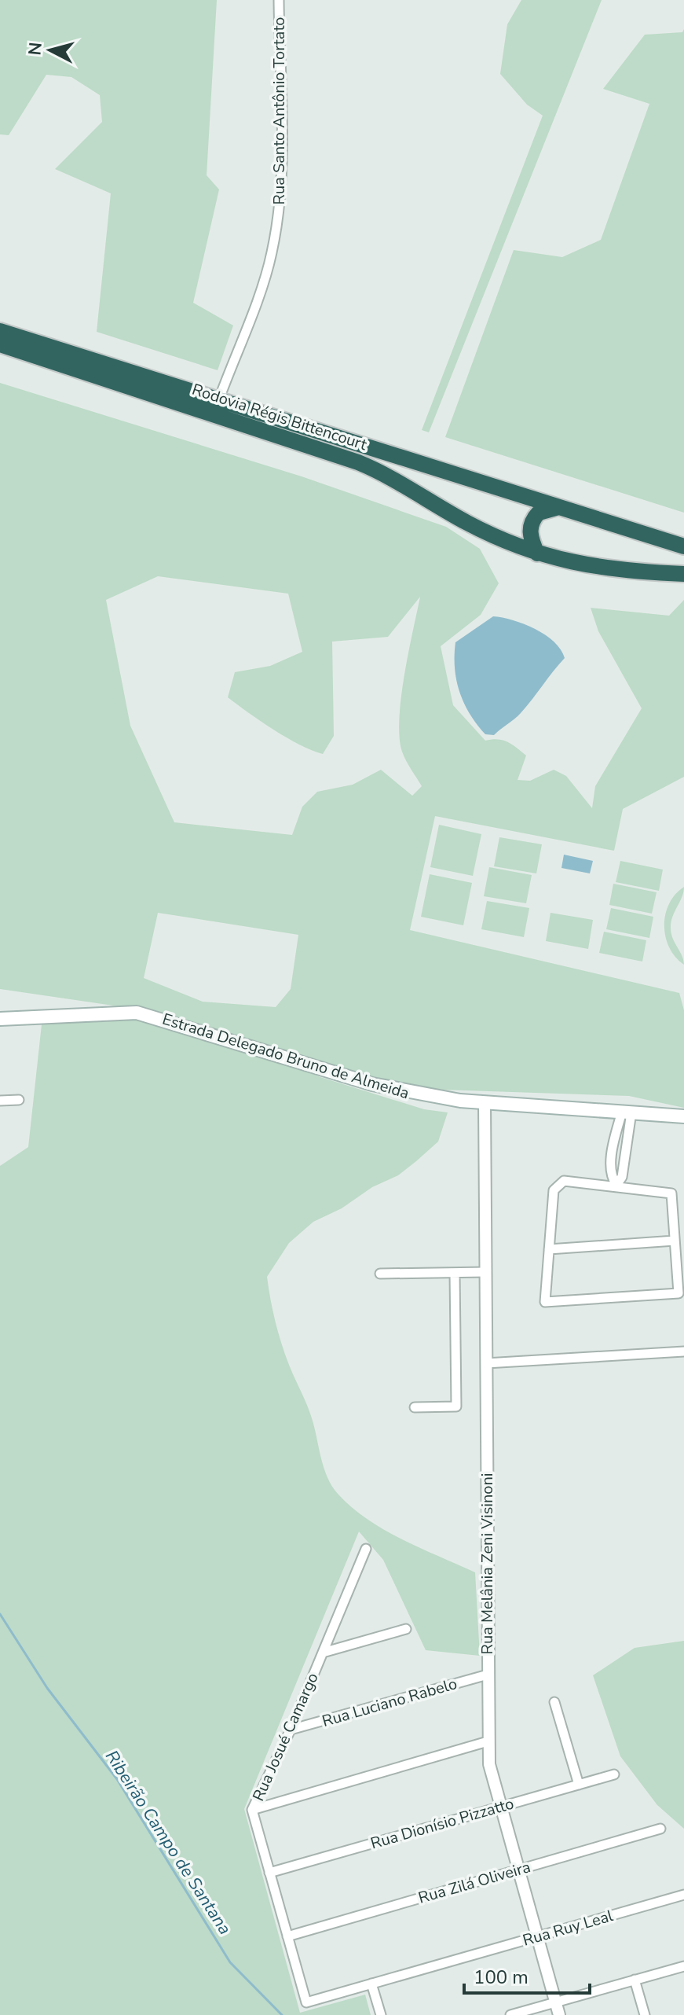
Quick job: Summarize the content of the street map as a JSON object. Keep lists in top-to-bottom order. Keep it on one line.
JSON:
{"streets":{"highway":["Rodovia Régis Bittencourt"],"main road":["Estrada Delegado Bruno de Almeida"],"street":["Rua Santo Antônio Tortato","Rua Melânia Zeni Visinoni","Rua Luciano Rabelo","Rua Josué Camargo","Rua Dionísio Pizzatto","Rua Zilá Oliveira","Rua Ruy Leal"]},"crossings":[["Rua Santo Antônio Tortato","Rodovia Régis Bittencourt"],["Estrada Delegado Bruno de Almeida","Rua Melânia Zeni Visinoni"],["Rua Melânia Zeni Visinoni","Rua Luciano Rabelo"],["Rua Melânia Zeni Visinoni","Rua Dionísio Pizzatto"],["Rua Melânia Zeni Visinoni","Rua Zilá Oliveira"],["Rua Melânia Zeni Visinoni","Rua Ruy Leal"],["Rua Luciano Rabelo","Rua Josué Camargo"],["Rua Josué Camargo","Rua Dionísio Pizzatto"],["Rua Josué Camargo","Rua Zilá Oliveira"],["Rua Josué Camargo","Rua Ruy Leal"]],"water":["Ribeirão Campo de Santana"],"scale_bar":"100 m","north":"left"}
